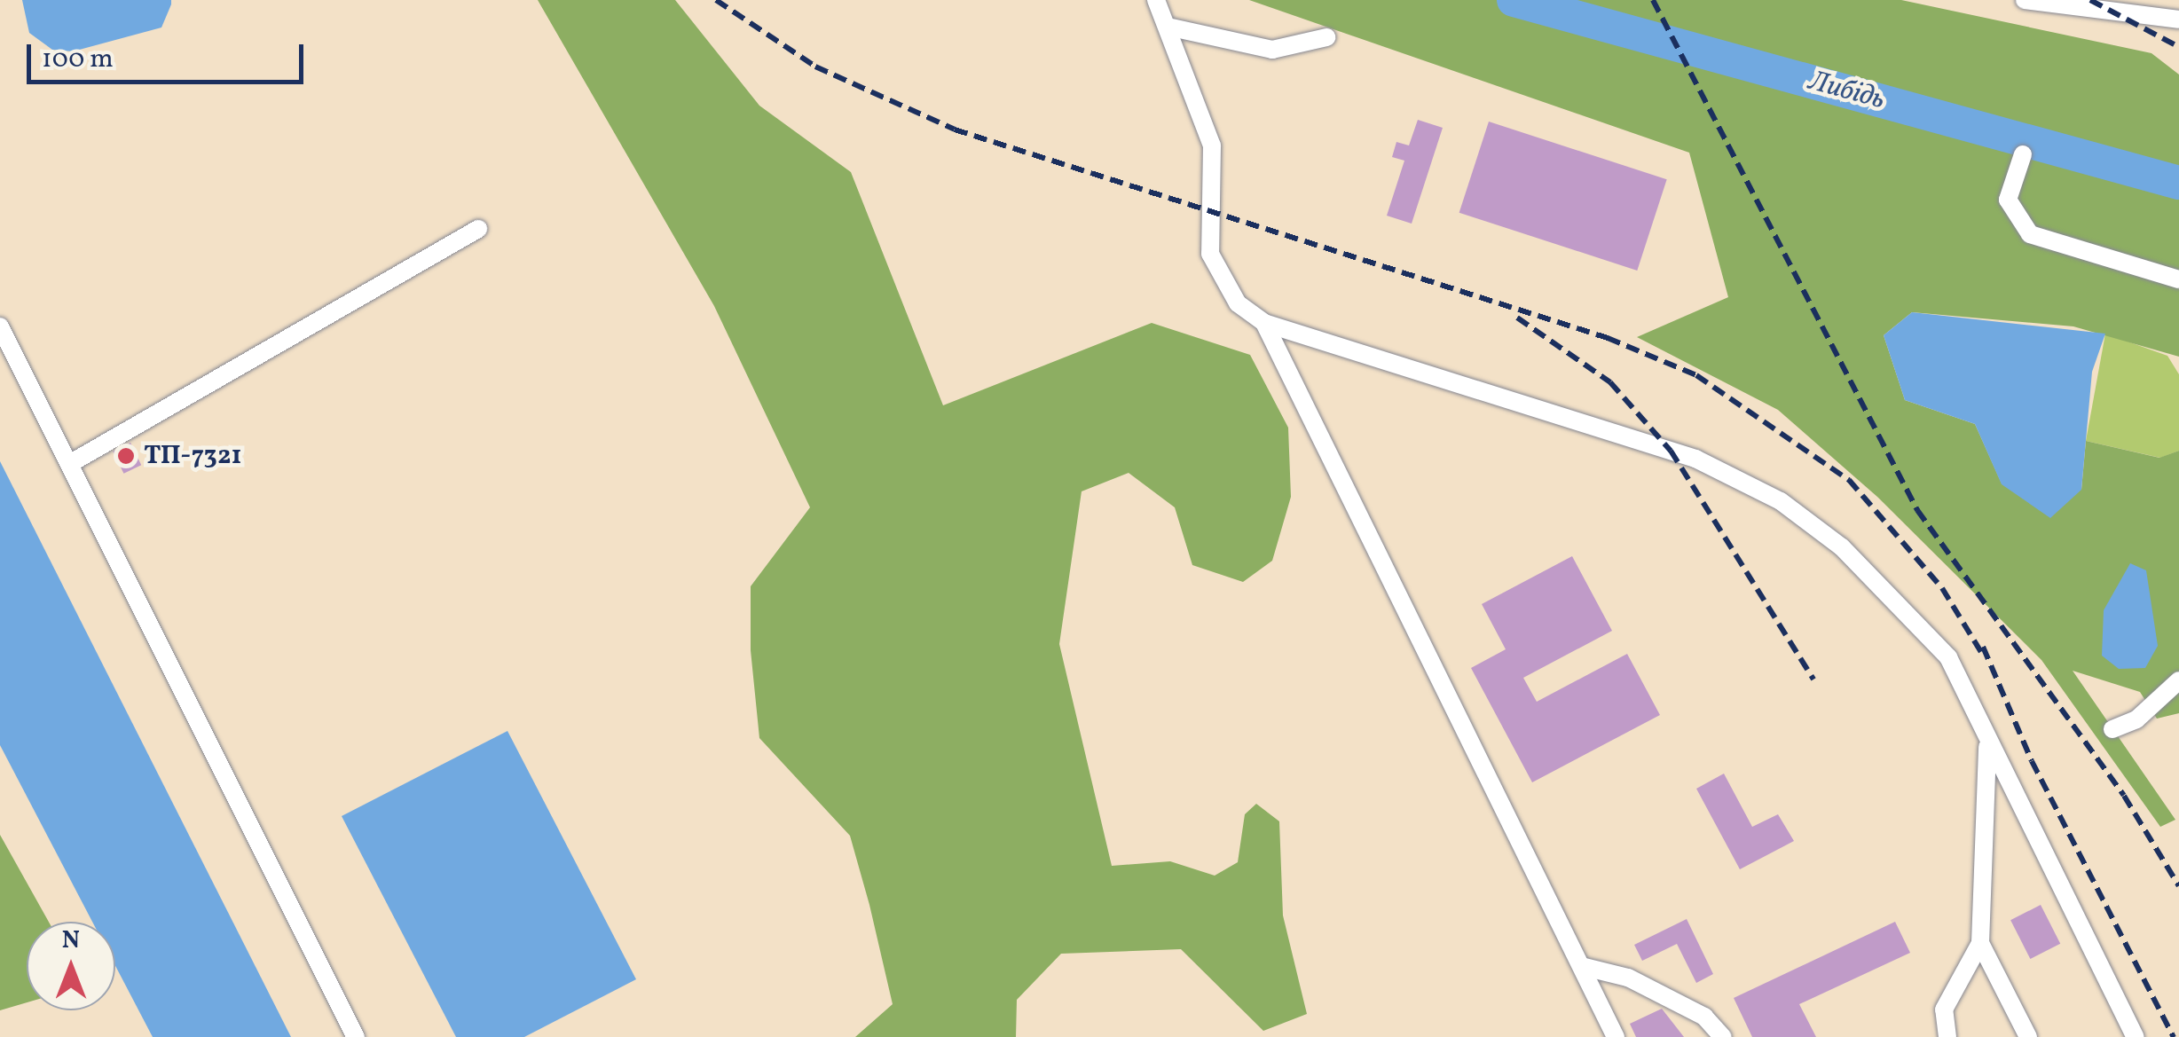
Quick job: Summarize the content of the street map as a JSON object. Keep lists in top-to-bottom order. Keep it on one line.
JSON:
{"water":["Либідь"],"places":["ТП-7321"],"scale_bar":"100 m","north":"top"}
